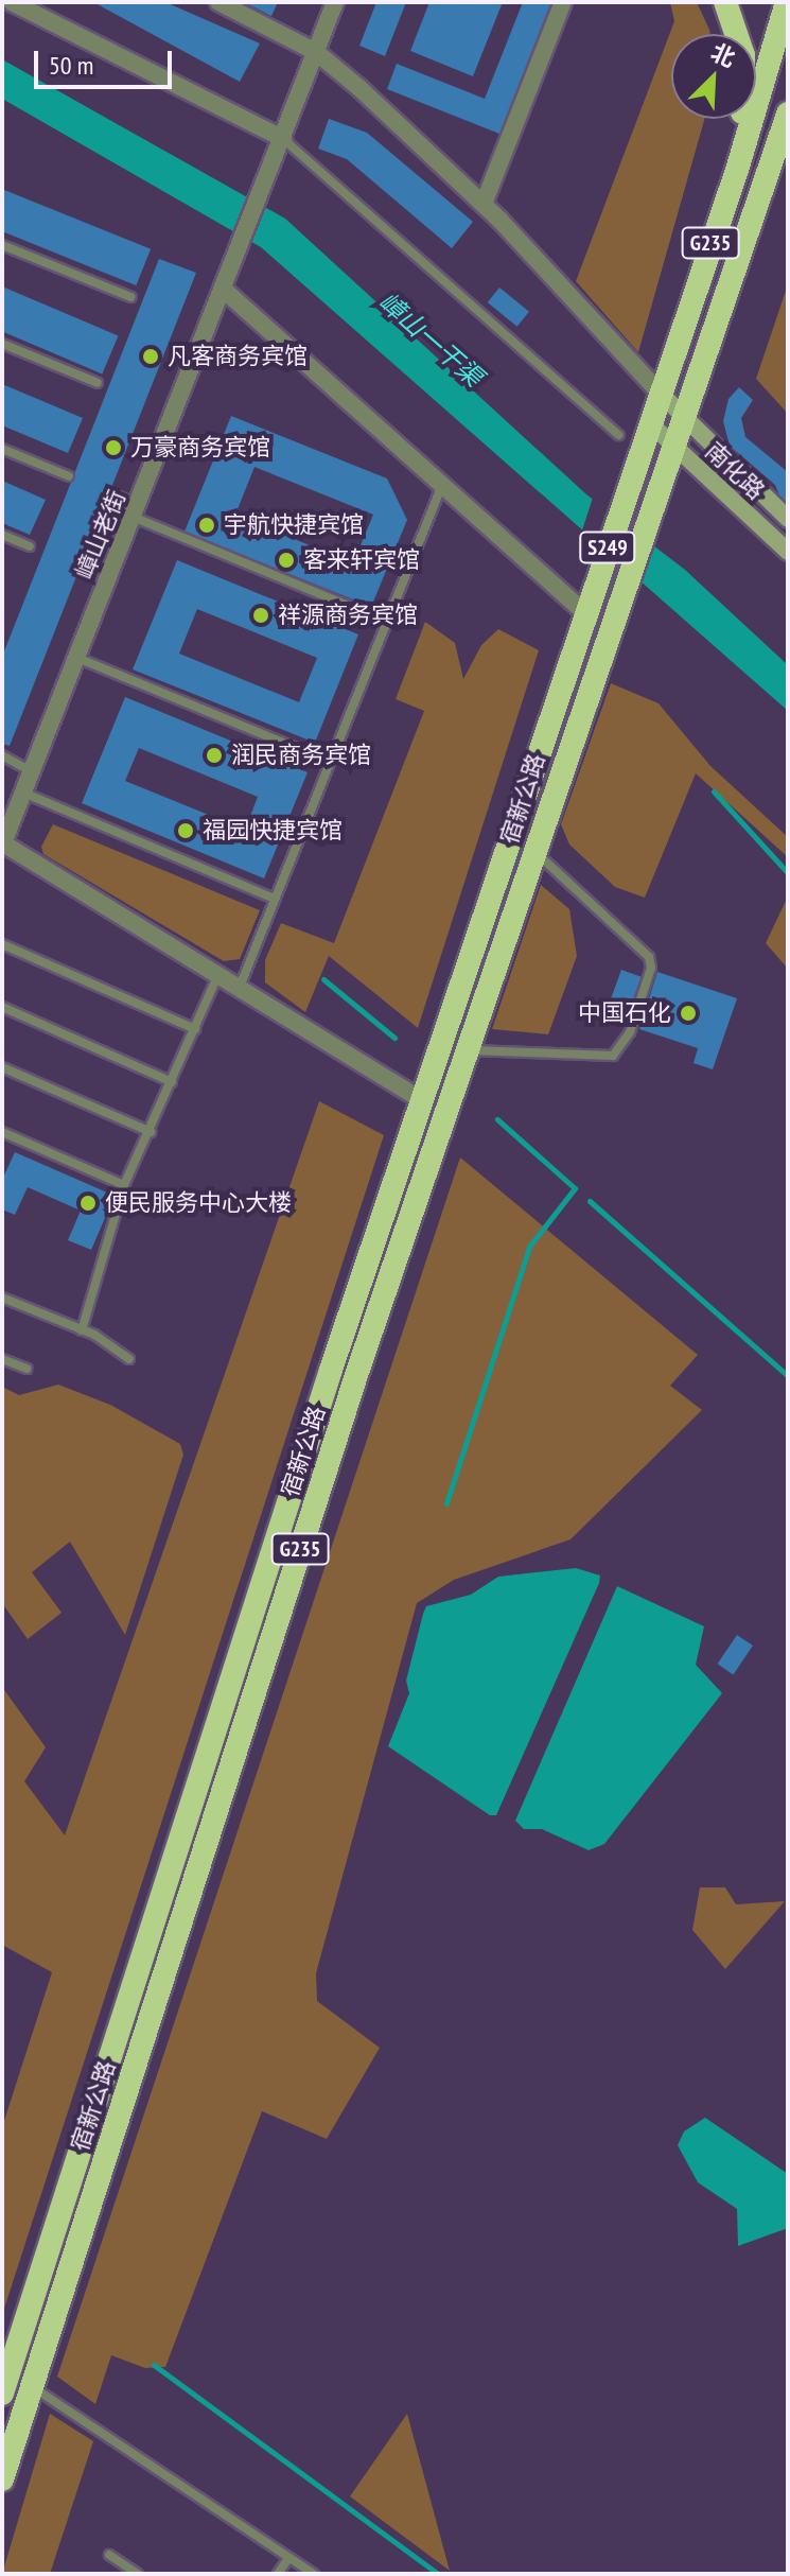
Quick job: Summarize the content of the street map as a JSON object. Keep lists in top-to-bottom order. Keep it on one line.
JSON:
{"streets":{"highway":["G235","S249","宿新公路"],"main road":["南化路"],"street":["嶂山老街"]},"crossings":[["G235","南化路"],["G235","宿新公路"]],"water":["嶂山一干渠"],"places":["凡客商务宾馆","万豪商务宾馆","宇航快捷宾馆","客来轩宾馆","祥源商务宾馆","润民商务宾馆","福园快捷宾馆","中国石化","便民服务中心大楼"],"scale_bar":"50 m","north":"top right"}
